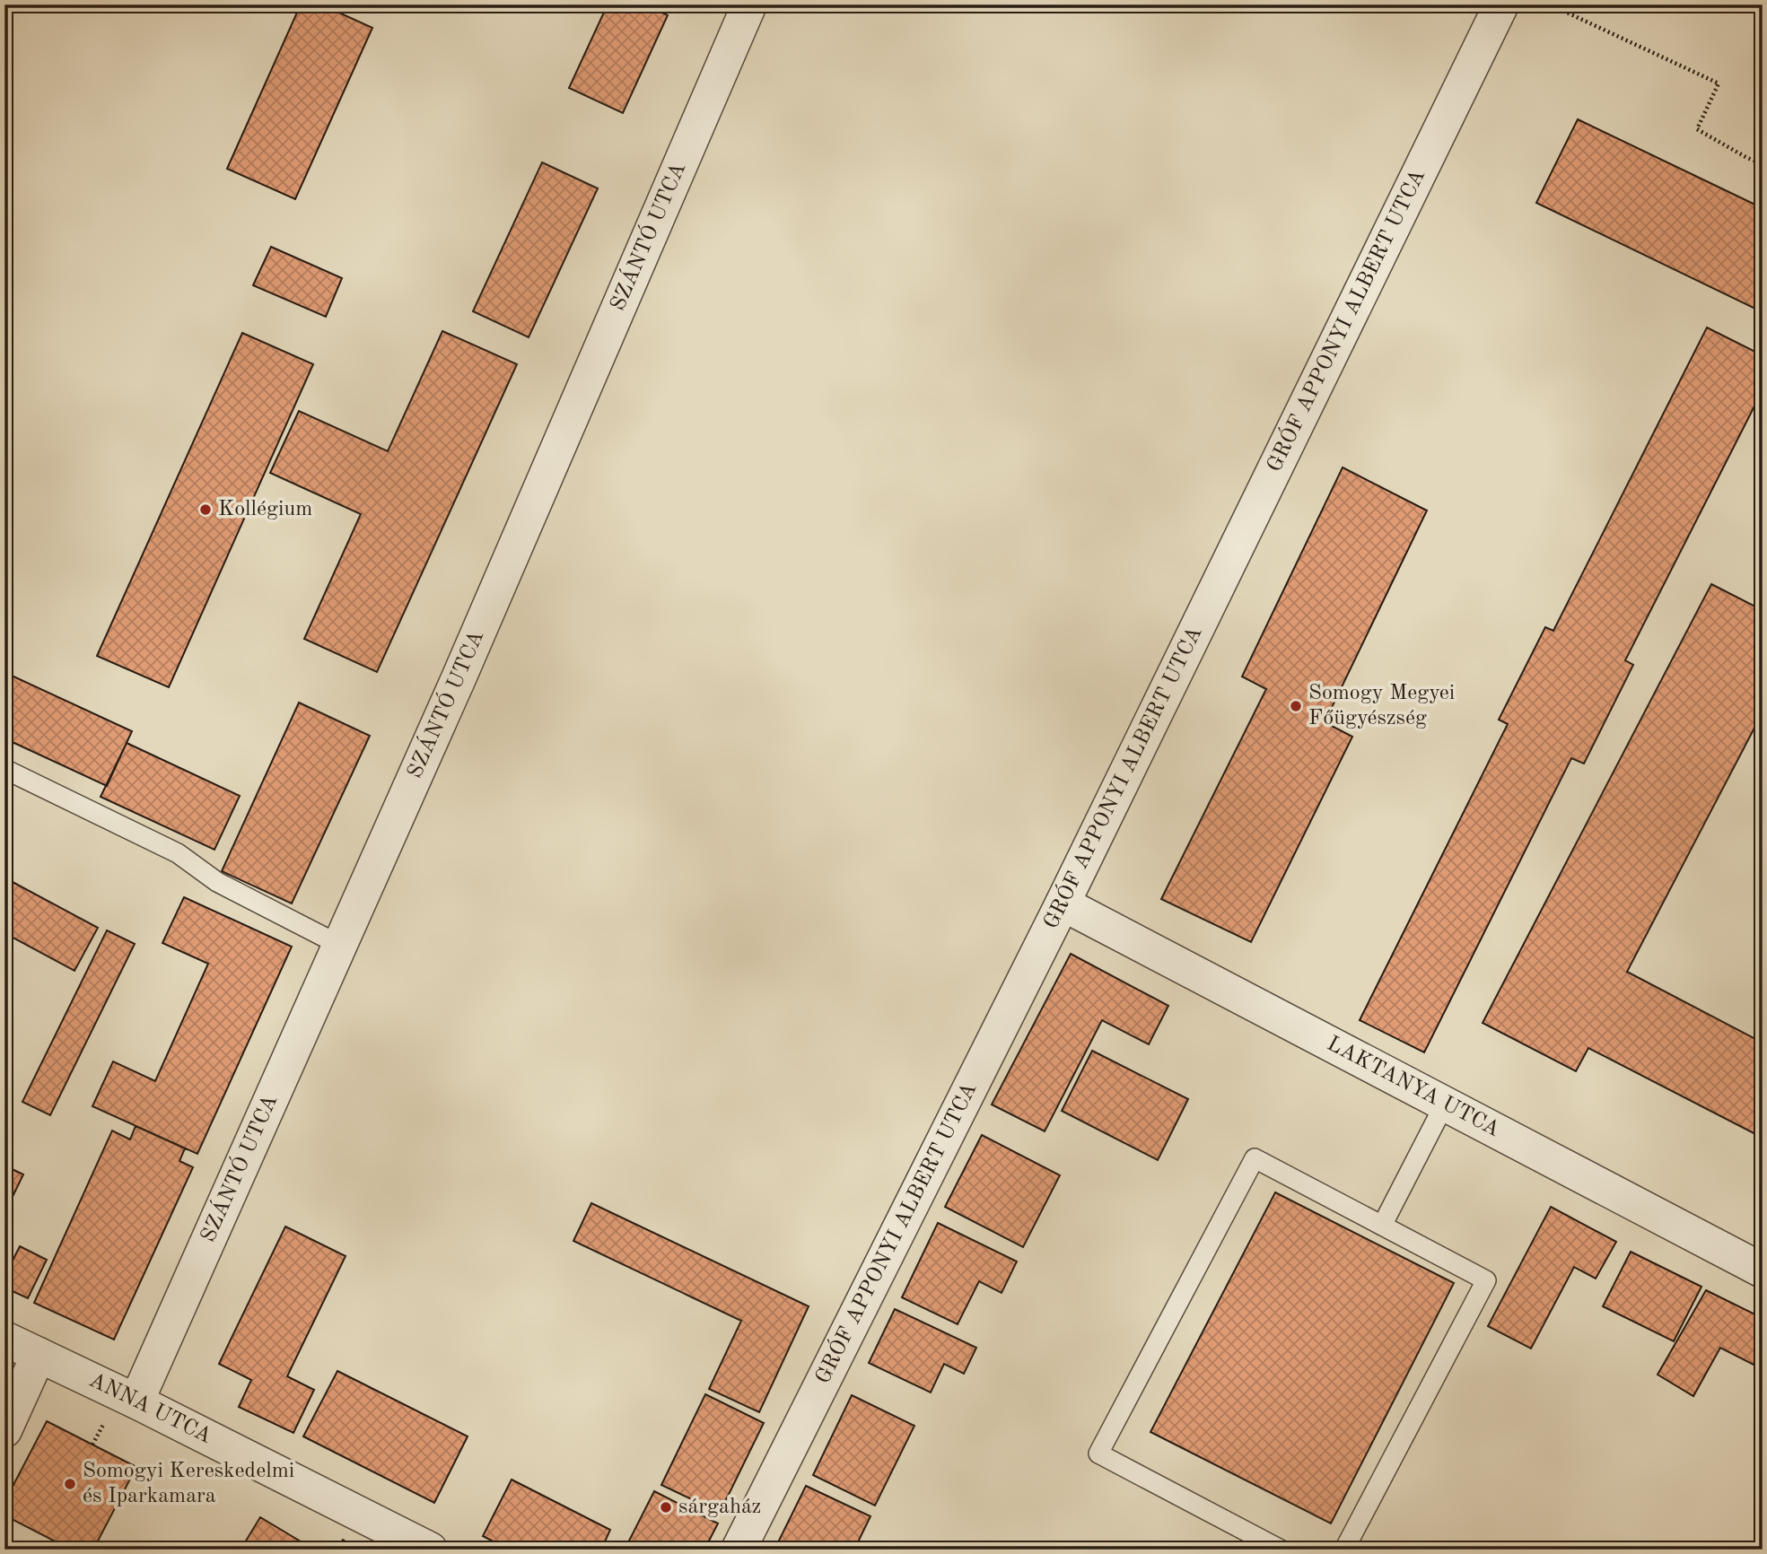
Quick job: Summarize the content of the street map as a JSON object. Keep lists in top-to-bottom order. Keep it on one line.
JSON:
{"streets":{"street":["SZÁNTÓ UTCA","GRÓF APPONYI ALBERT UTCA","LAKTANYA UTCA","ANNA UTCA"]},"crossings":[["SZÁNTÓ UTCA","ANNA UTCA"],["GRÓF APPONYI ALBERT UTCA","LAKTANYA UTCA"]],"places":["Kollégium","Somogy Megyei Főügyészség","Somogyi Kereskedelmi és Iparkamara","sárgaház"]}
